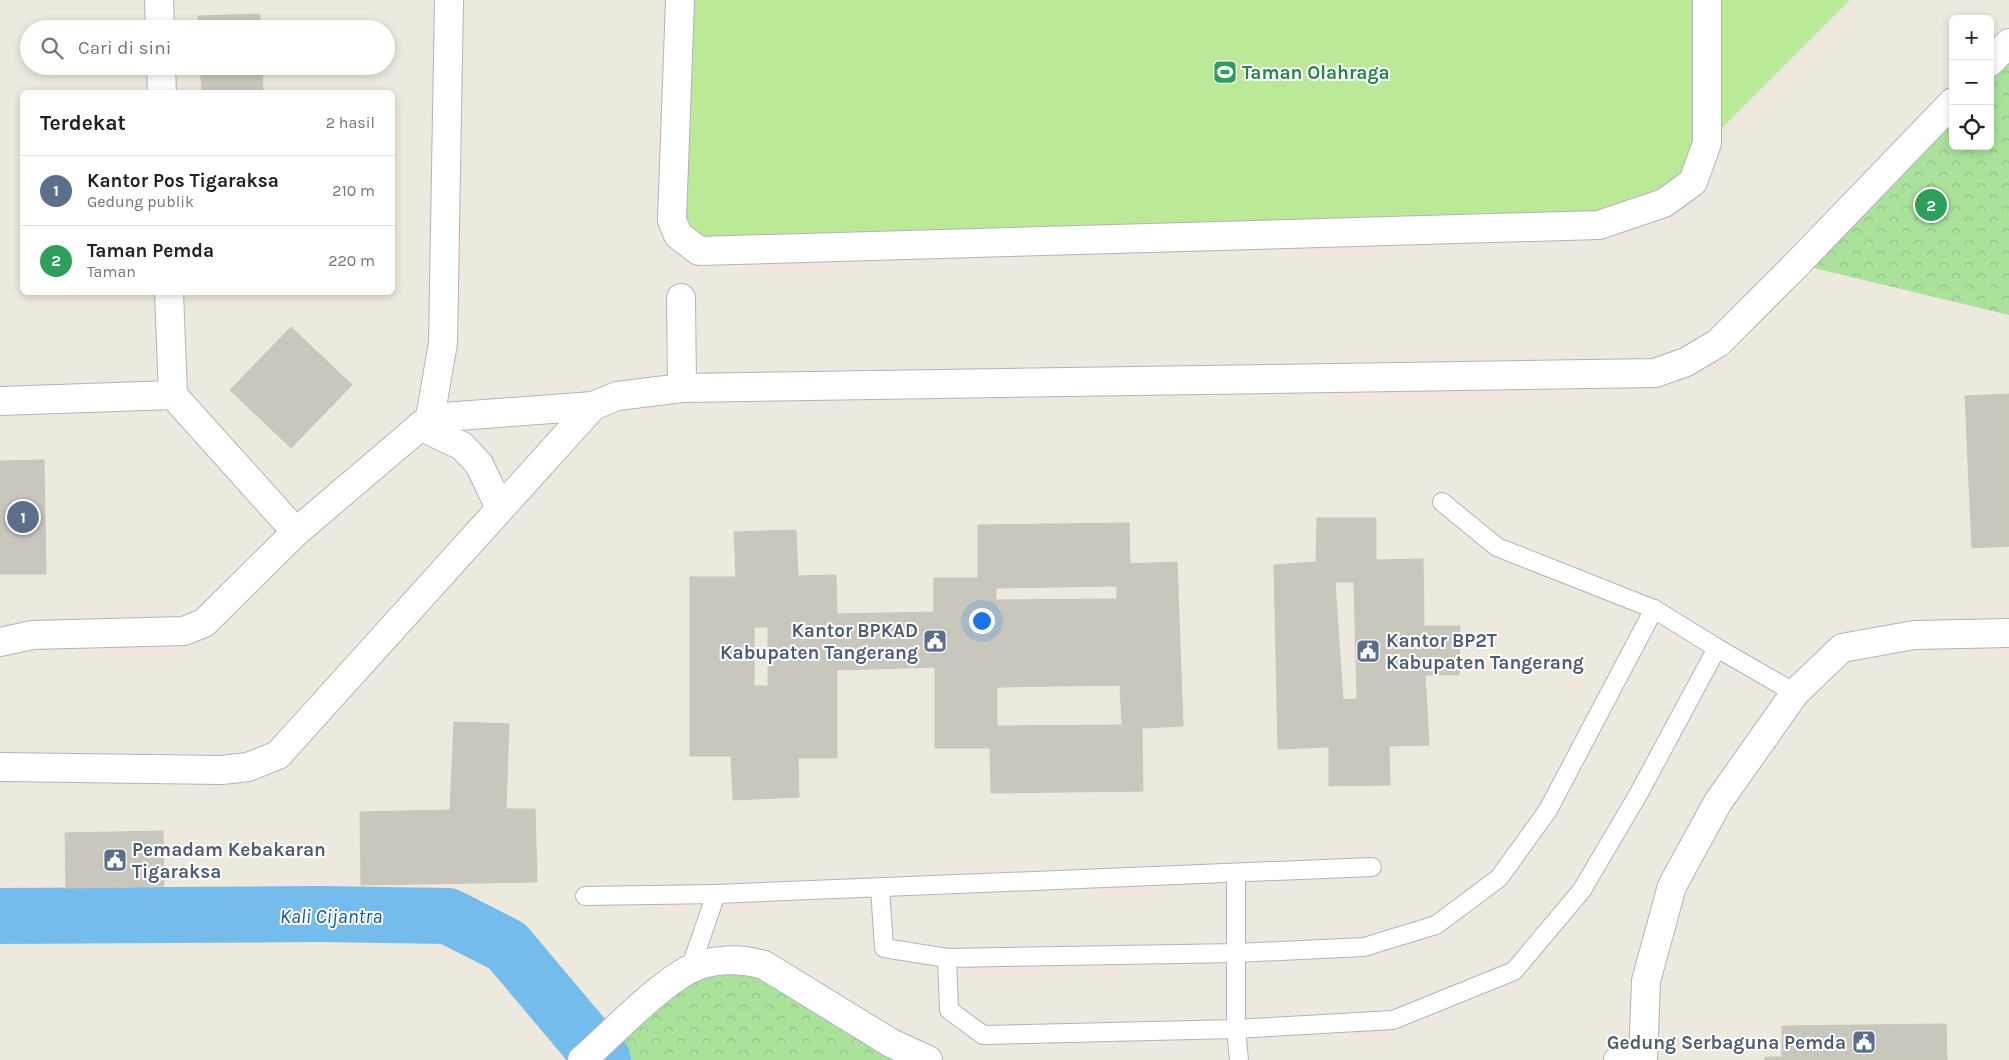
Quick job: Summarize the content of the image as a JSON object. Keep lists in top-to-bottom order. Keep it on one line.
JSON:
{"water":["Kali Cijantra"],"places":{"sports":["Taman Olahraga"],"public building":["Kantor BPKAD Kabupaten Tangerang","Kantor BP2T Kabupaten Tangerang","Pemadam Kebakaran Tigaraksa","Gedung Serbaguna Pemda"]},"page":{"map_buttons":["+","−"],"search":"Cari di sini","heading":["Terdekat","2 hasil"],"list":[{"mark":"1","name":"Kantor Pos Tigaraksa","note":"Gedung publik","value":"210 m"},{"mark":"2","name":"Taman Pemda","note":"Taman","value":"220 m"}],"pins":["2","1"]}}
